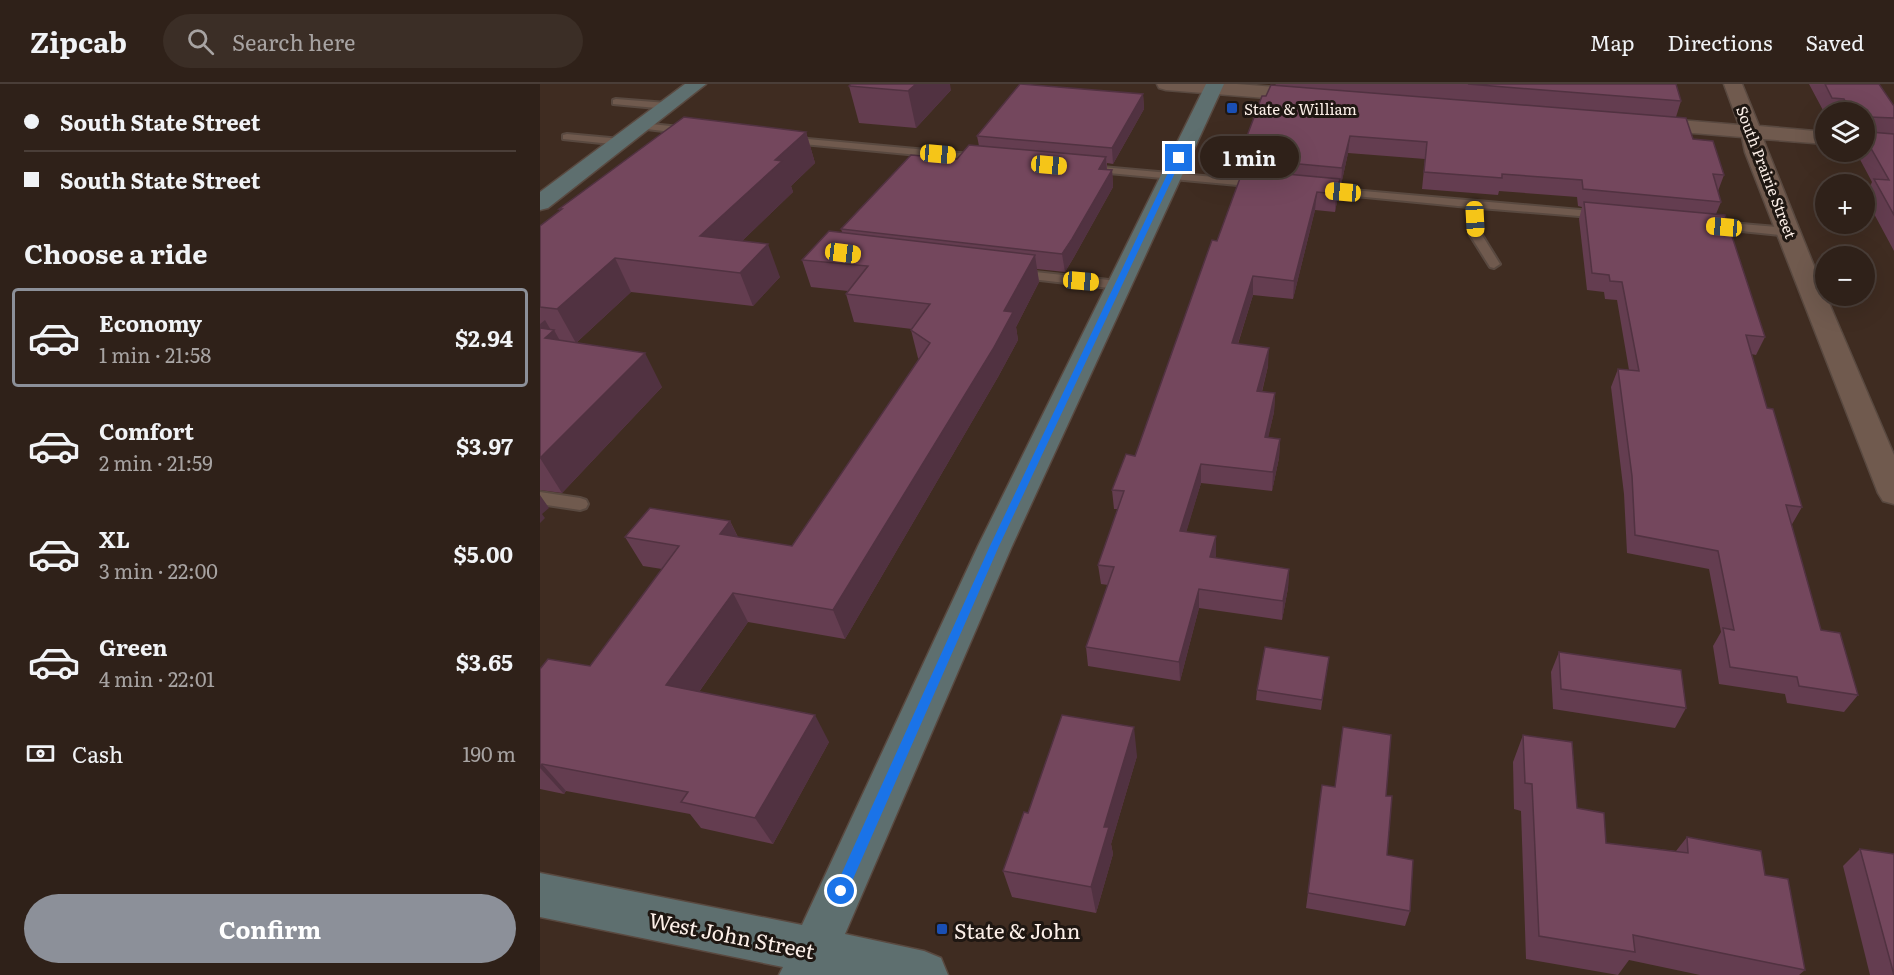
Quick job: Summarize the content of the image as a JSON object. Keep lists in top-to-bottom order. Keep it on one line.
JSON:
{"streets":{"main road":["West John Street"],"street":["South Prairie Street"]},"places":{"transit":["State & William","State & John"]},"page":{"header":"Zipcab","search":"Search here","nav":["Map","Directions","Saved"],"banner":["South State Street","South State Street"],"map_buttons":["+","−"],"bubble":"1 min","heading":"Choose a ride","list":[{"name":"Economy","note":"1 min · 21:58","value":"$2.94"},{"name":"Comfort","note":"2 min · 21:59","value":"$3.97"},{"name":"XL","note":"3 min · 22:00","value":"$5.00"},{"name":"Green","note":"4 min · 22:01","value":"$3.65"}],"pay":["Cash","190 m"],"buttons":"Confirm"}}
